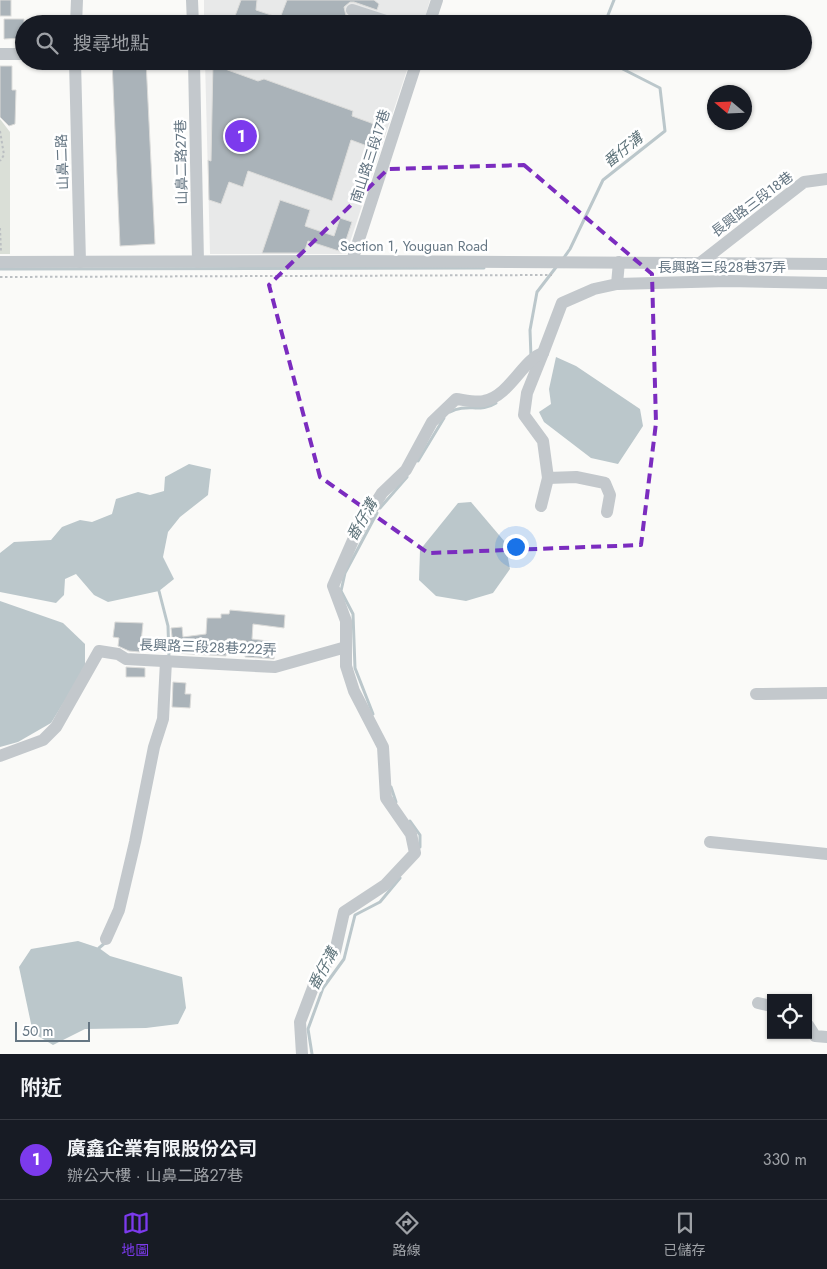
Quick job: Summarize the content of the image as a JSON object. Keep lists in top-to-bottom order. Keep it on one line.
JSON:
{"streets":{"street":["南山路三段17巷","山鼻二路","山鼻二路27巷","長興路三段18巷","Section 1, Youguan Road","長興路三段28巷37弄","長興路三段28巷222弄"]},"crossings":[["南山路三段17巷","Section 1, Youguan Road"],["山鼻二路","Section 1, Youguan Road"],["山鼻二路27巷","Section 1, Youguan Road"],["長興路三段18巷","Section 1, Youguan Road"]],"water":["番仔溝"],"scale_bar":"50 m","north":"left","page":{"search":"搜尋地點","pins":"1","scale":"50 m","heading":"附近","list":[{"mark":"1","name":"廣鑫企業有限股份公司","note":"辦公大樓 · 山鼻二路27巷","value":"330 m"}],"nav":["地圖","路線","已儲存"]}}
